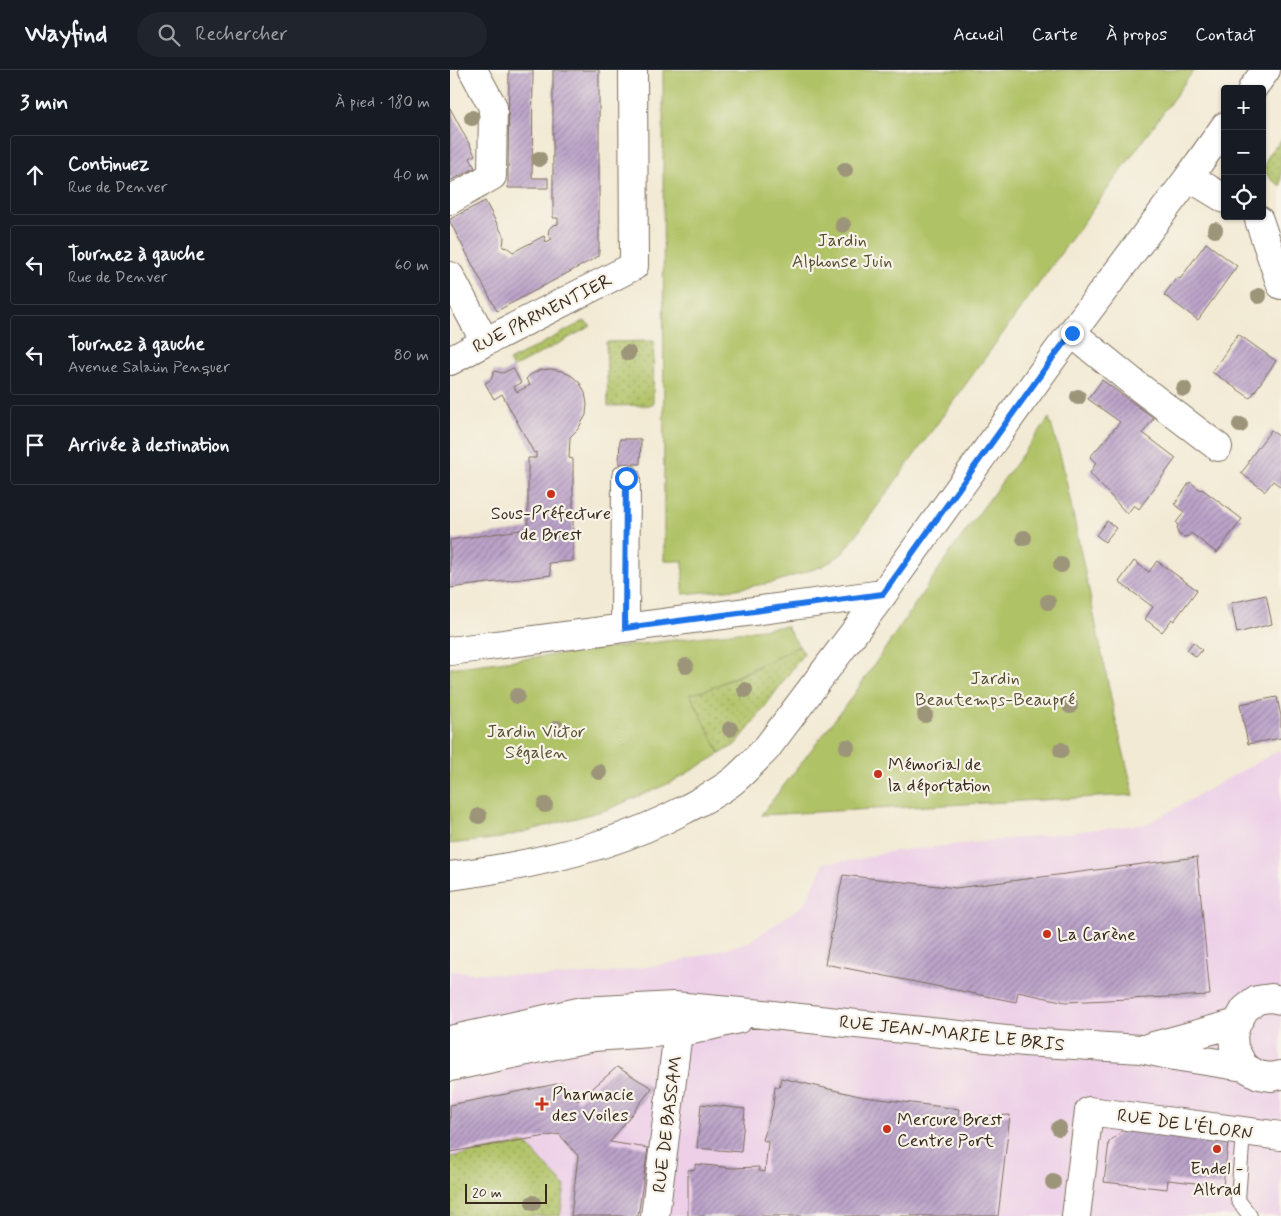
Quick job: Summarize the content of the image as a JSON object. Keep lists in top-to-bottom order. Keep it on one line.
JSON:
{"streets":{"main road":["RUE PARMENTIER","RUE JEAN-MARIE LE BRIS","RUE DE BASSAM","RUE DE L'ÉLORN"]},"crossings":[["RUE JEAN-MARIE LE BRIS","RUE DE BASSAM"]],"parks":["Jardin Alphonse Juin","Jardin Beautemps-Beaupré","Jardin Victor Ségalen"],"places":{"other":["Sous-Préfecture de Brest","Mémorial de la déportation","La Carène","Mercure Brest Centre Port","Endel - Altrad"],"health":["Pharmacie des Voiles"]},"scale_bar":"20 m","page":{"header":"Wayfind","search":"Rechercher","nav":["Accueil","Carte","À propos","Contact"],"heading":["3 min","À pied · 180 m"],"map_buttons":["+","−"],"list":[["Continuez","Rue de Denver","40 m"],["Tournez à gauche","Rue de Denver","60 m"],["Tournez à gauche","Avenue Salaün Penquer","80 m"],"Arrivée à destination"],"scale":"20 m"}}
